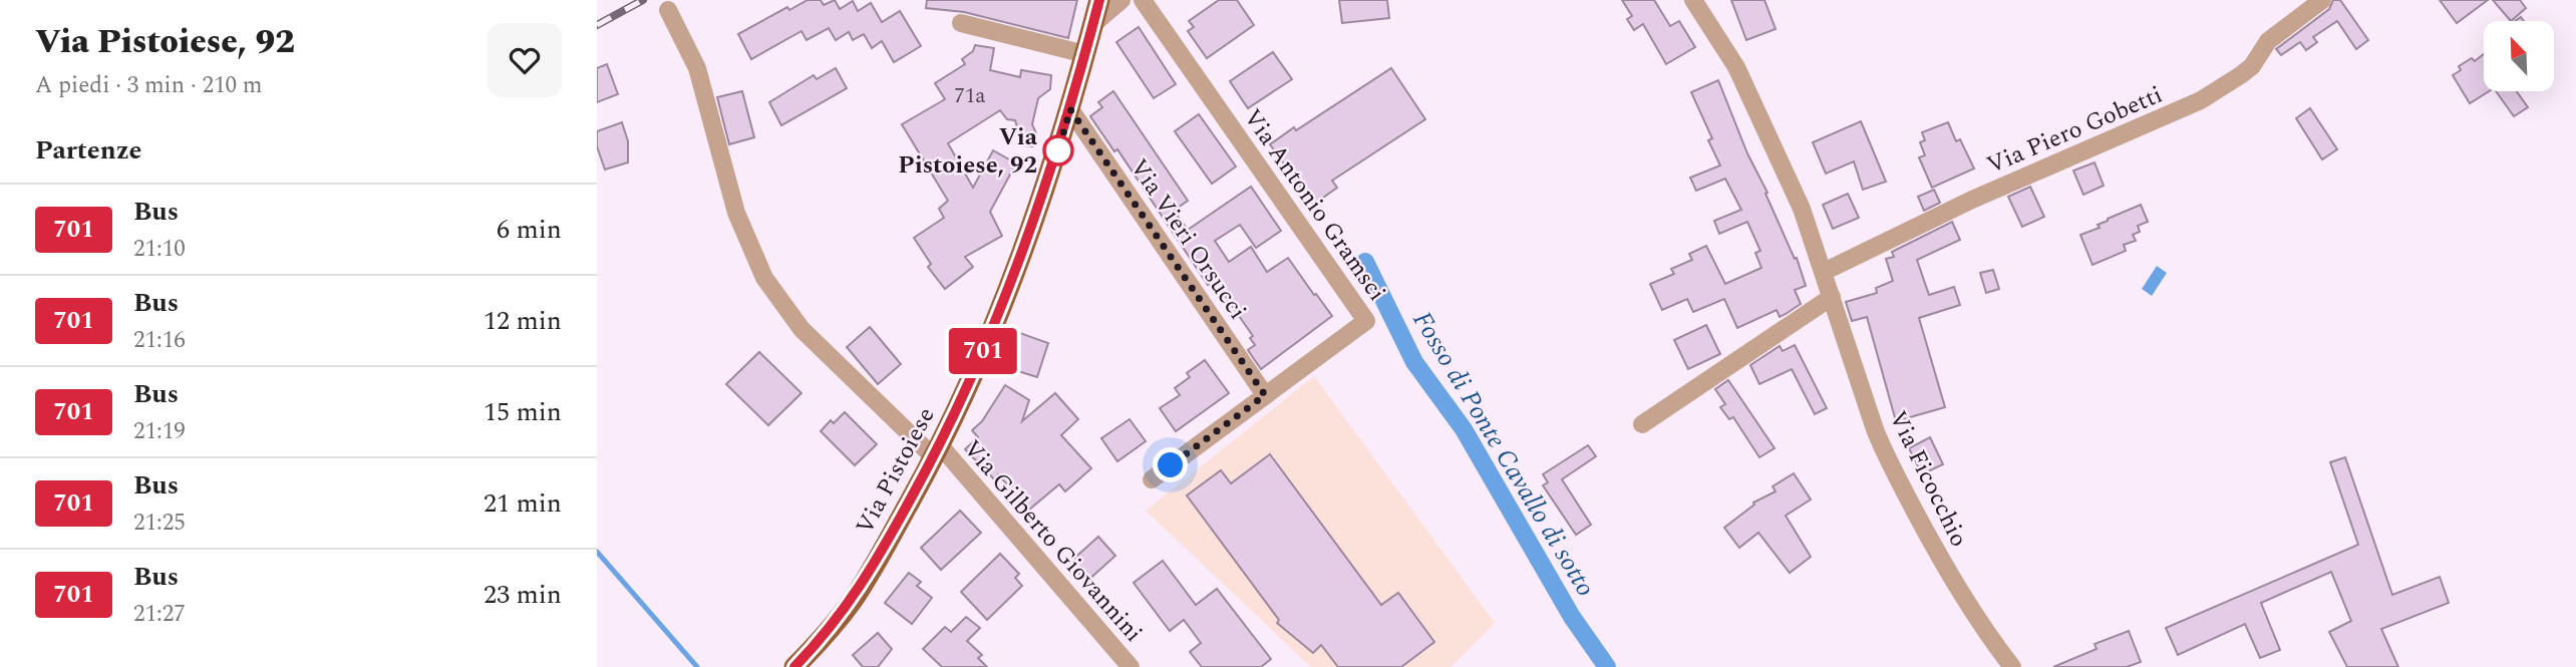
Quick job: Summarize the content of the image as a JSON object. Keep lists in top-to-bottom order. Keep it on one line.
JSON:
{"streets":{"main road":["Via Pistoiese"],"street":["Via Piero Gobetti","Via Antonio Gramsci","Via Vieri Orsucci","Via Ficocchio","Via Gilberto Giovannini"]},"crossings":[["Via Piero Gobetti","Via Ficocchio"],["Via Antonio Gramsci","Via Vieri Orsucci"],["Via Vieri Orsucci","Via Pistoiese"],["Via Pistoiese","Via Gilberto Giovannini"]],"water":["Fosso di Ponte Cavallo di sotto"],"places":["Via Pistoiese, 92"],"lines":["bus line 701"],"house_numbers":["71a"],"north":"top left","page":{"heading":[["Via Pistoiese, 92","A piedi · 3 min · 210 m"],"Partenze"],"on_map":"701","list":[{"mark":"701","name":"Bus","note":"21:10","value":"6 min"},{"mark":"701","name":"Bus","note":"21:16","value":"12 min"},{"mark":"701","name":"Bus","note":"21:19","value":"15 min"},{"mark":"701","name":"Bus","note":"21:25","value":"21 min"},{"mark":"701","name":"Bus","note":"21:27","value":"23 min"}]}}
